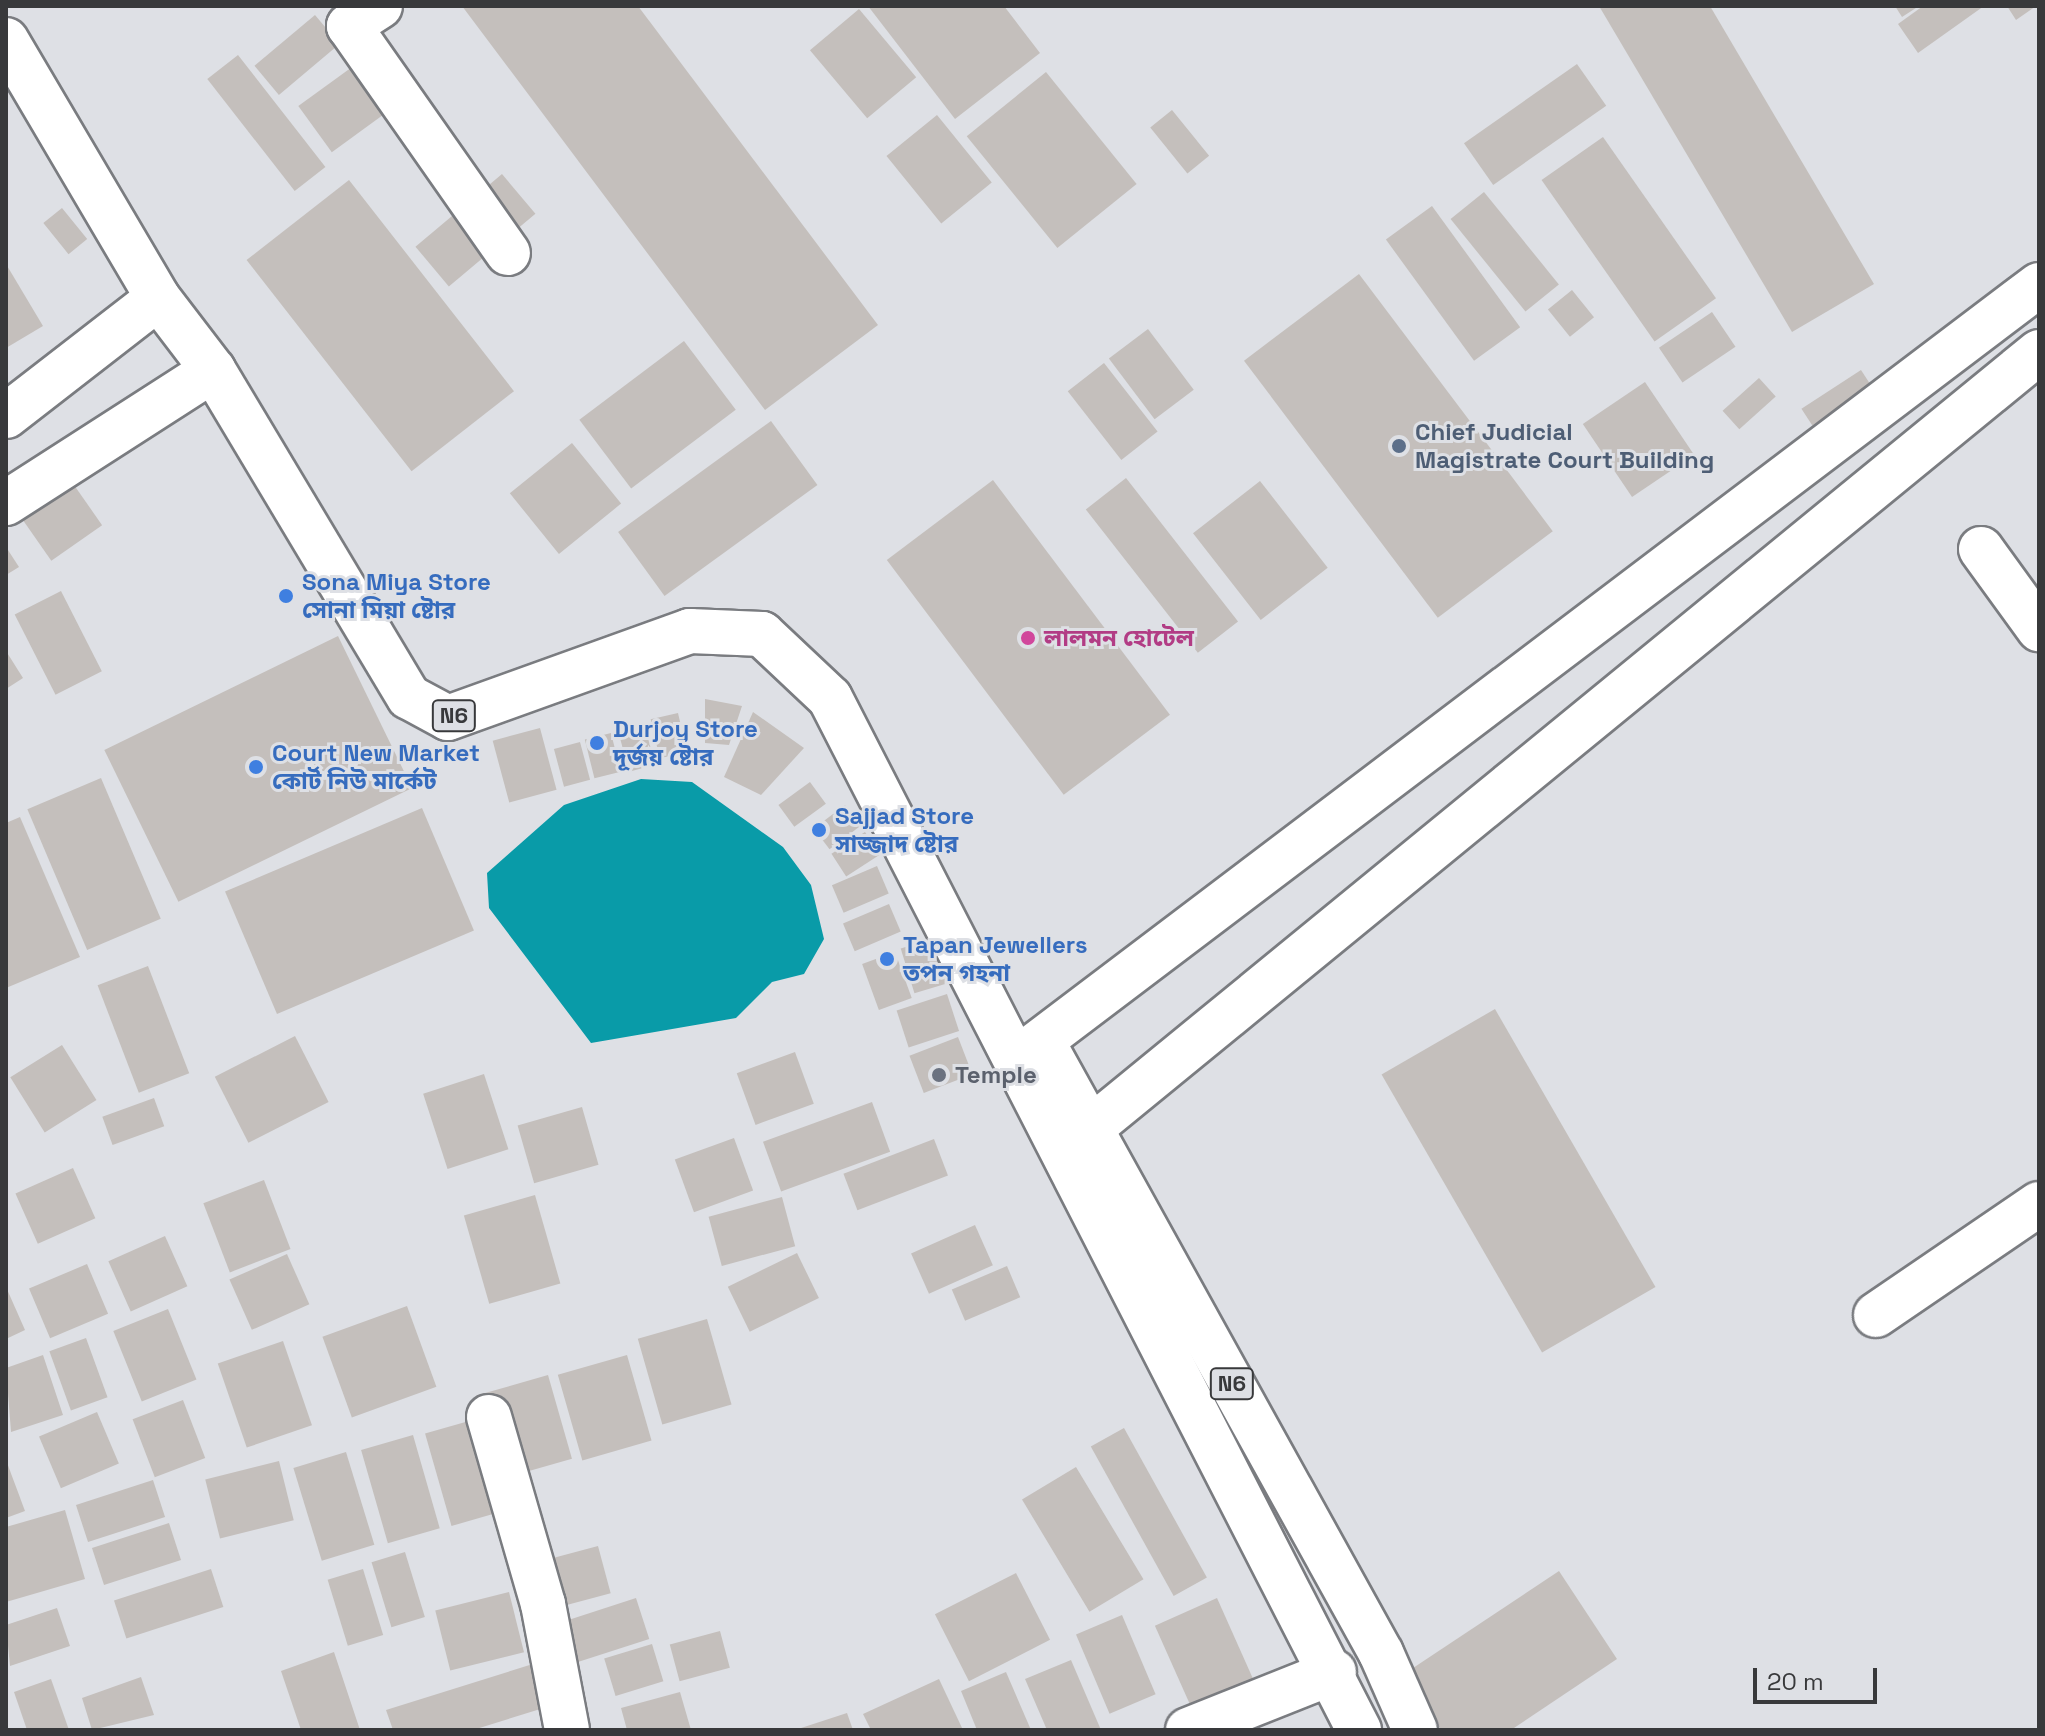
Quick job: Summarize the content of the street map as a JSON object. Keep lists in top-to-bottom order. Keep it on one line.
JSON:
{"streets":{"main road":["N6"]},"places":["Chief Judicial Magistrate Court Building","Sona Miya Store সোনা মিয়া ষ্টোর","লালমন হোটেল","Durjoy Store দূর্জয় ষ্টোর","Court New Market কোর্ট নিউ মার্কেট","Sajjad Store সাজ্জাদ ষ্টোর","Tapan Jewellers তপন গহনা","Temple"],"scale_bar":"20 m"}
